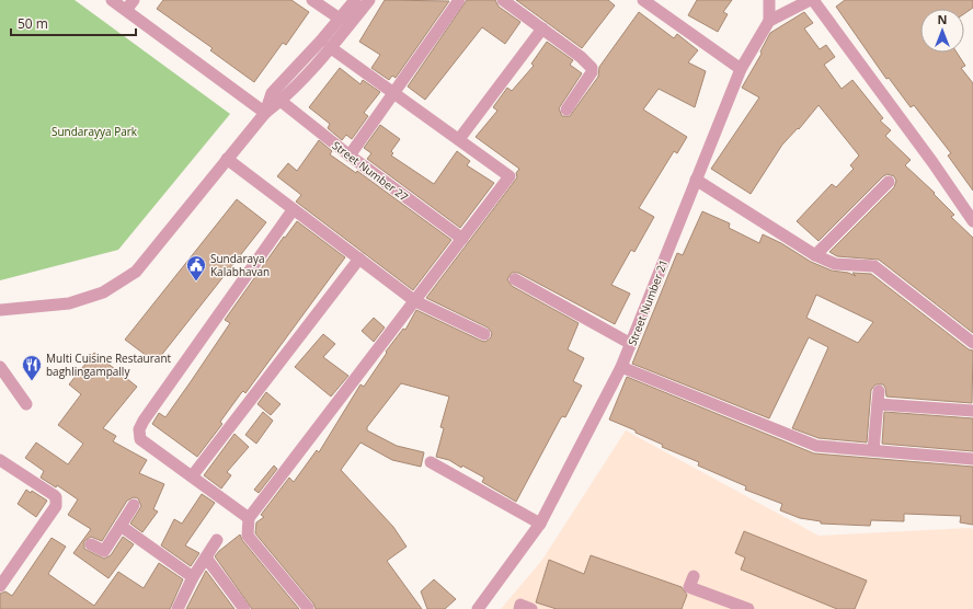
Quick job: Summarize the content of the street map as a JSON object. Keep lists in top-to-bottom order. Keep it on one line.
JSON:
{"streets":{"street":["Street Number 27","Street Number 21"]},"parks":["Sundarayya Park"],"places":{"public building":["Sundaraya Kalabhavan"],"restaurant":["Multi Cuisine Restaurant baghlingampally"]},"scale_bar":"50 m","north":"top"}
